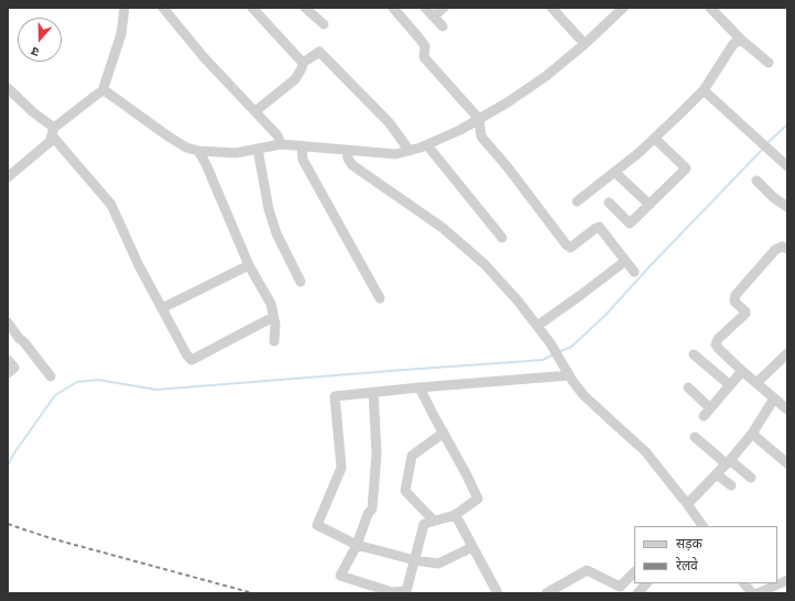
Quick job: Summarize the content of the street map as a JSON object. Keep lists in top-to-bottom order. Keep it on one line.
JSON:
{"legend":["सड़क","रेलवे"],"north":"bottom"}
